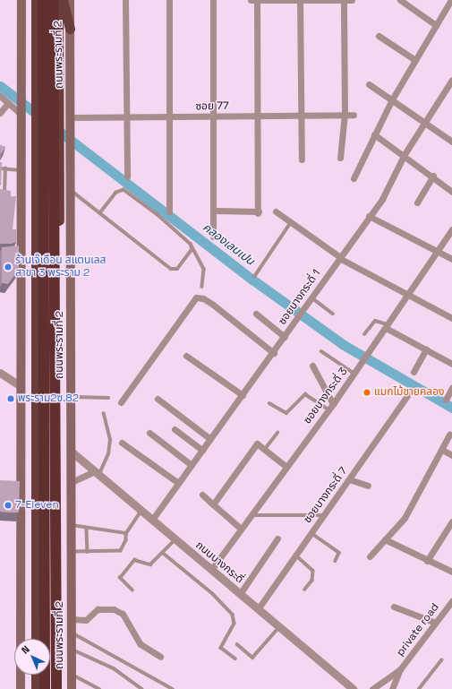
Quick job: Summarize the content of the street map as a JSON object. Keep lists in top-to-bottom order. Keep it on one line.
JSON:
{"streets":{"highway":["ถนนพระรามที่ 2"],"street":["ซอย 77","ซอยบางกระดี่ 1","ซอยบางกระดี่ 3","ซอยบางกระดี่ 7","ถนนบางกระดี่","private road"]},"crossings":[["ถนนพระรามที่ 2","ซอย 77"],["ถนนพระรามที่ 2","ถนนบางกระดี่"],["ซอยบางกระดี่ 1","ถนนบางกระดี่"],["ซอยบางกระดี่ 3","ถนนบางกระดี่"],["ซอยบางกระดี่ 7","ถนนบางกระดี่"]],"water":["คลองเลนเปน"],"places":["ร้านเจ๊เดือน สแตนเลส สาขา 3 พระราม 2","แมกไม้ชายคลอง","พระราม2ซ.82","7-Eleven"],"north":"top left"}
